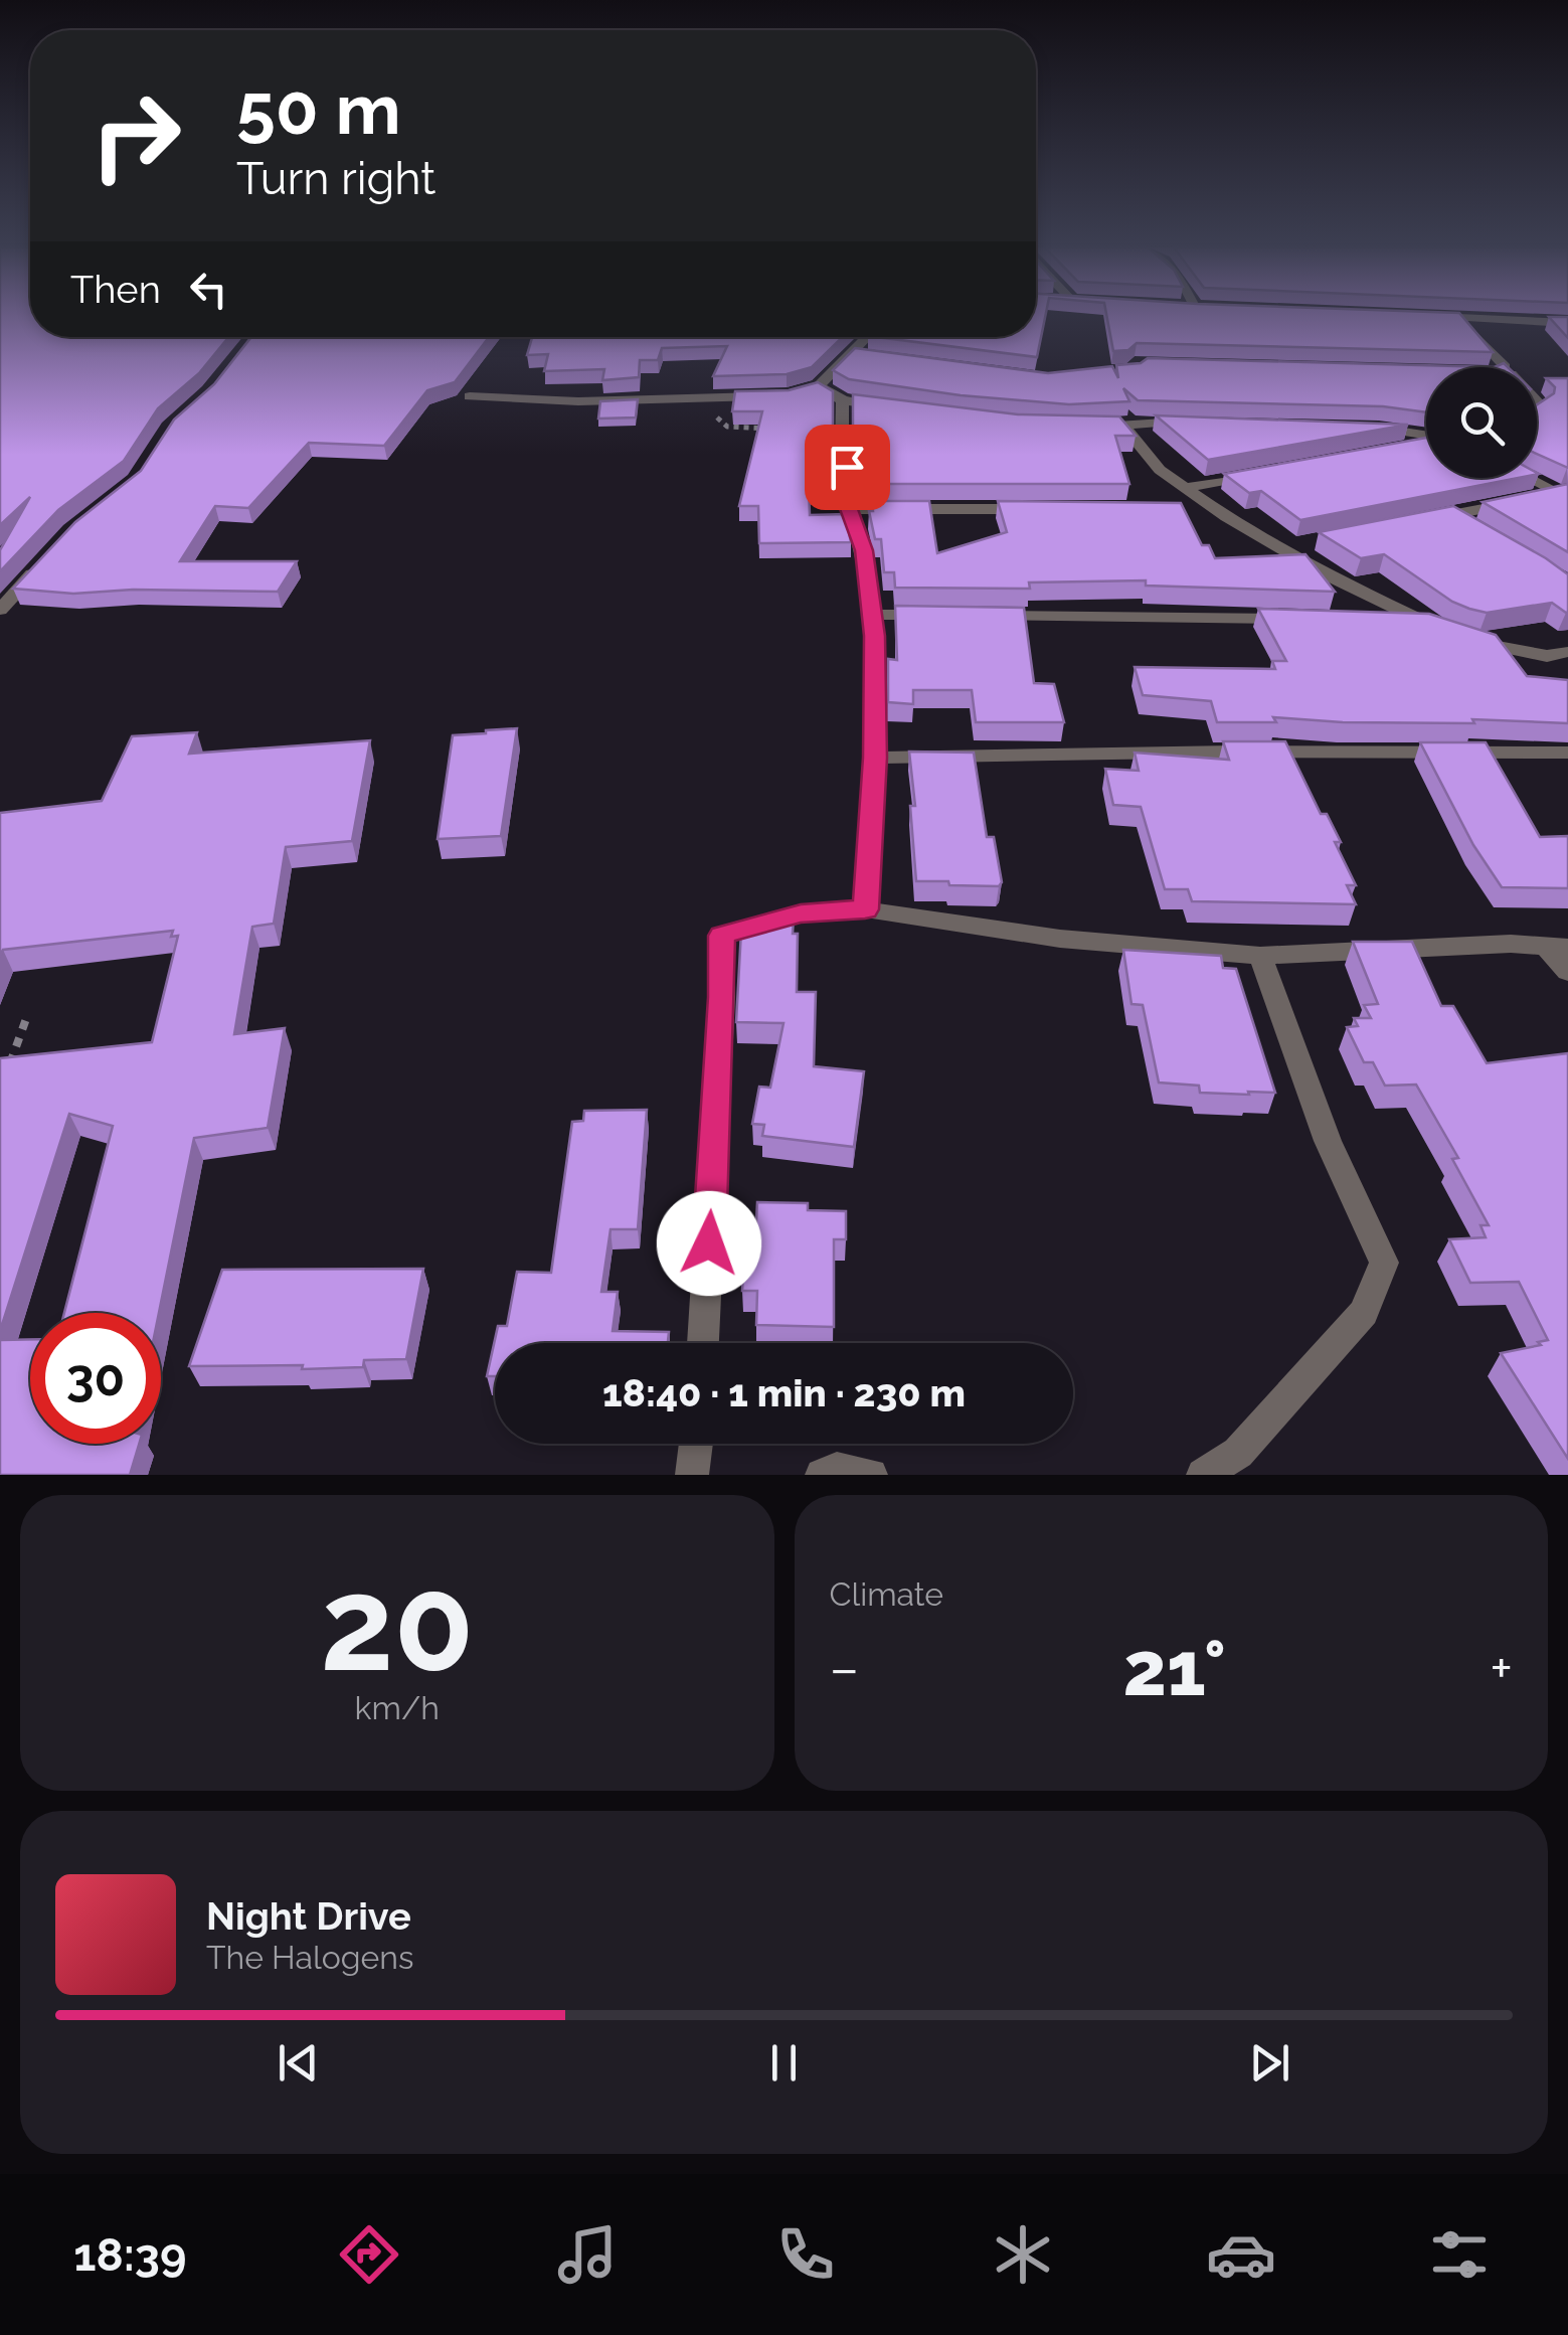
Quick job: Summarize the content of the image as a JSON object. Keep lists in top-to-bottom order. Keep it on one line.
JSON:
{"page":{"turn":["50 m","Turn right"],"then":"Then","limit":"30","trip":"18:40 · 1 min · 230 m","tile":[["20","km/h"],"Climate"],"heat":["−","21°","+"],"song":["Night Drive","The Halogens"],"tabs":"18:39"}}
